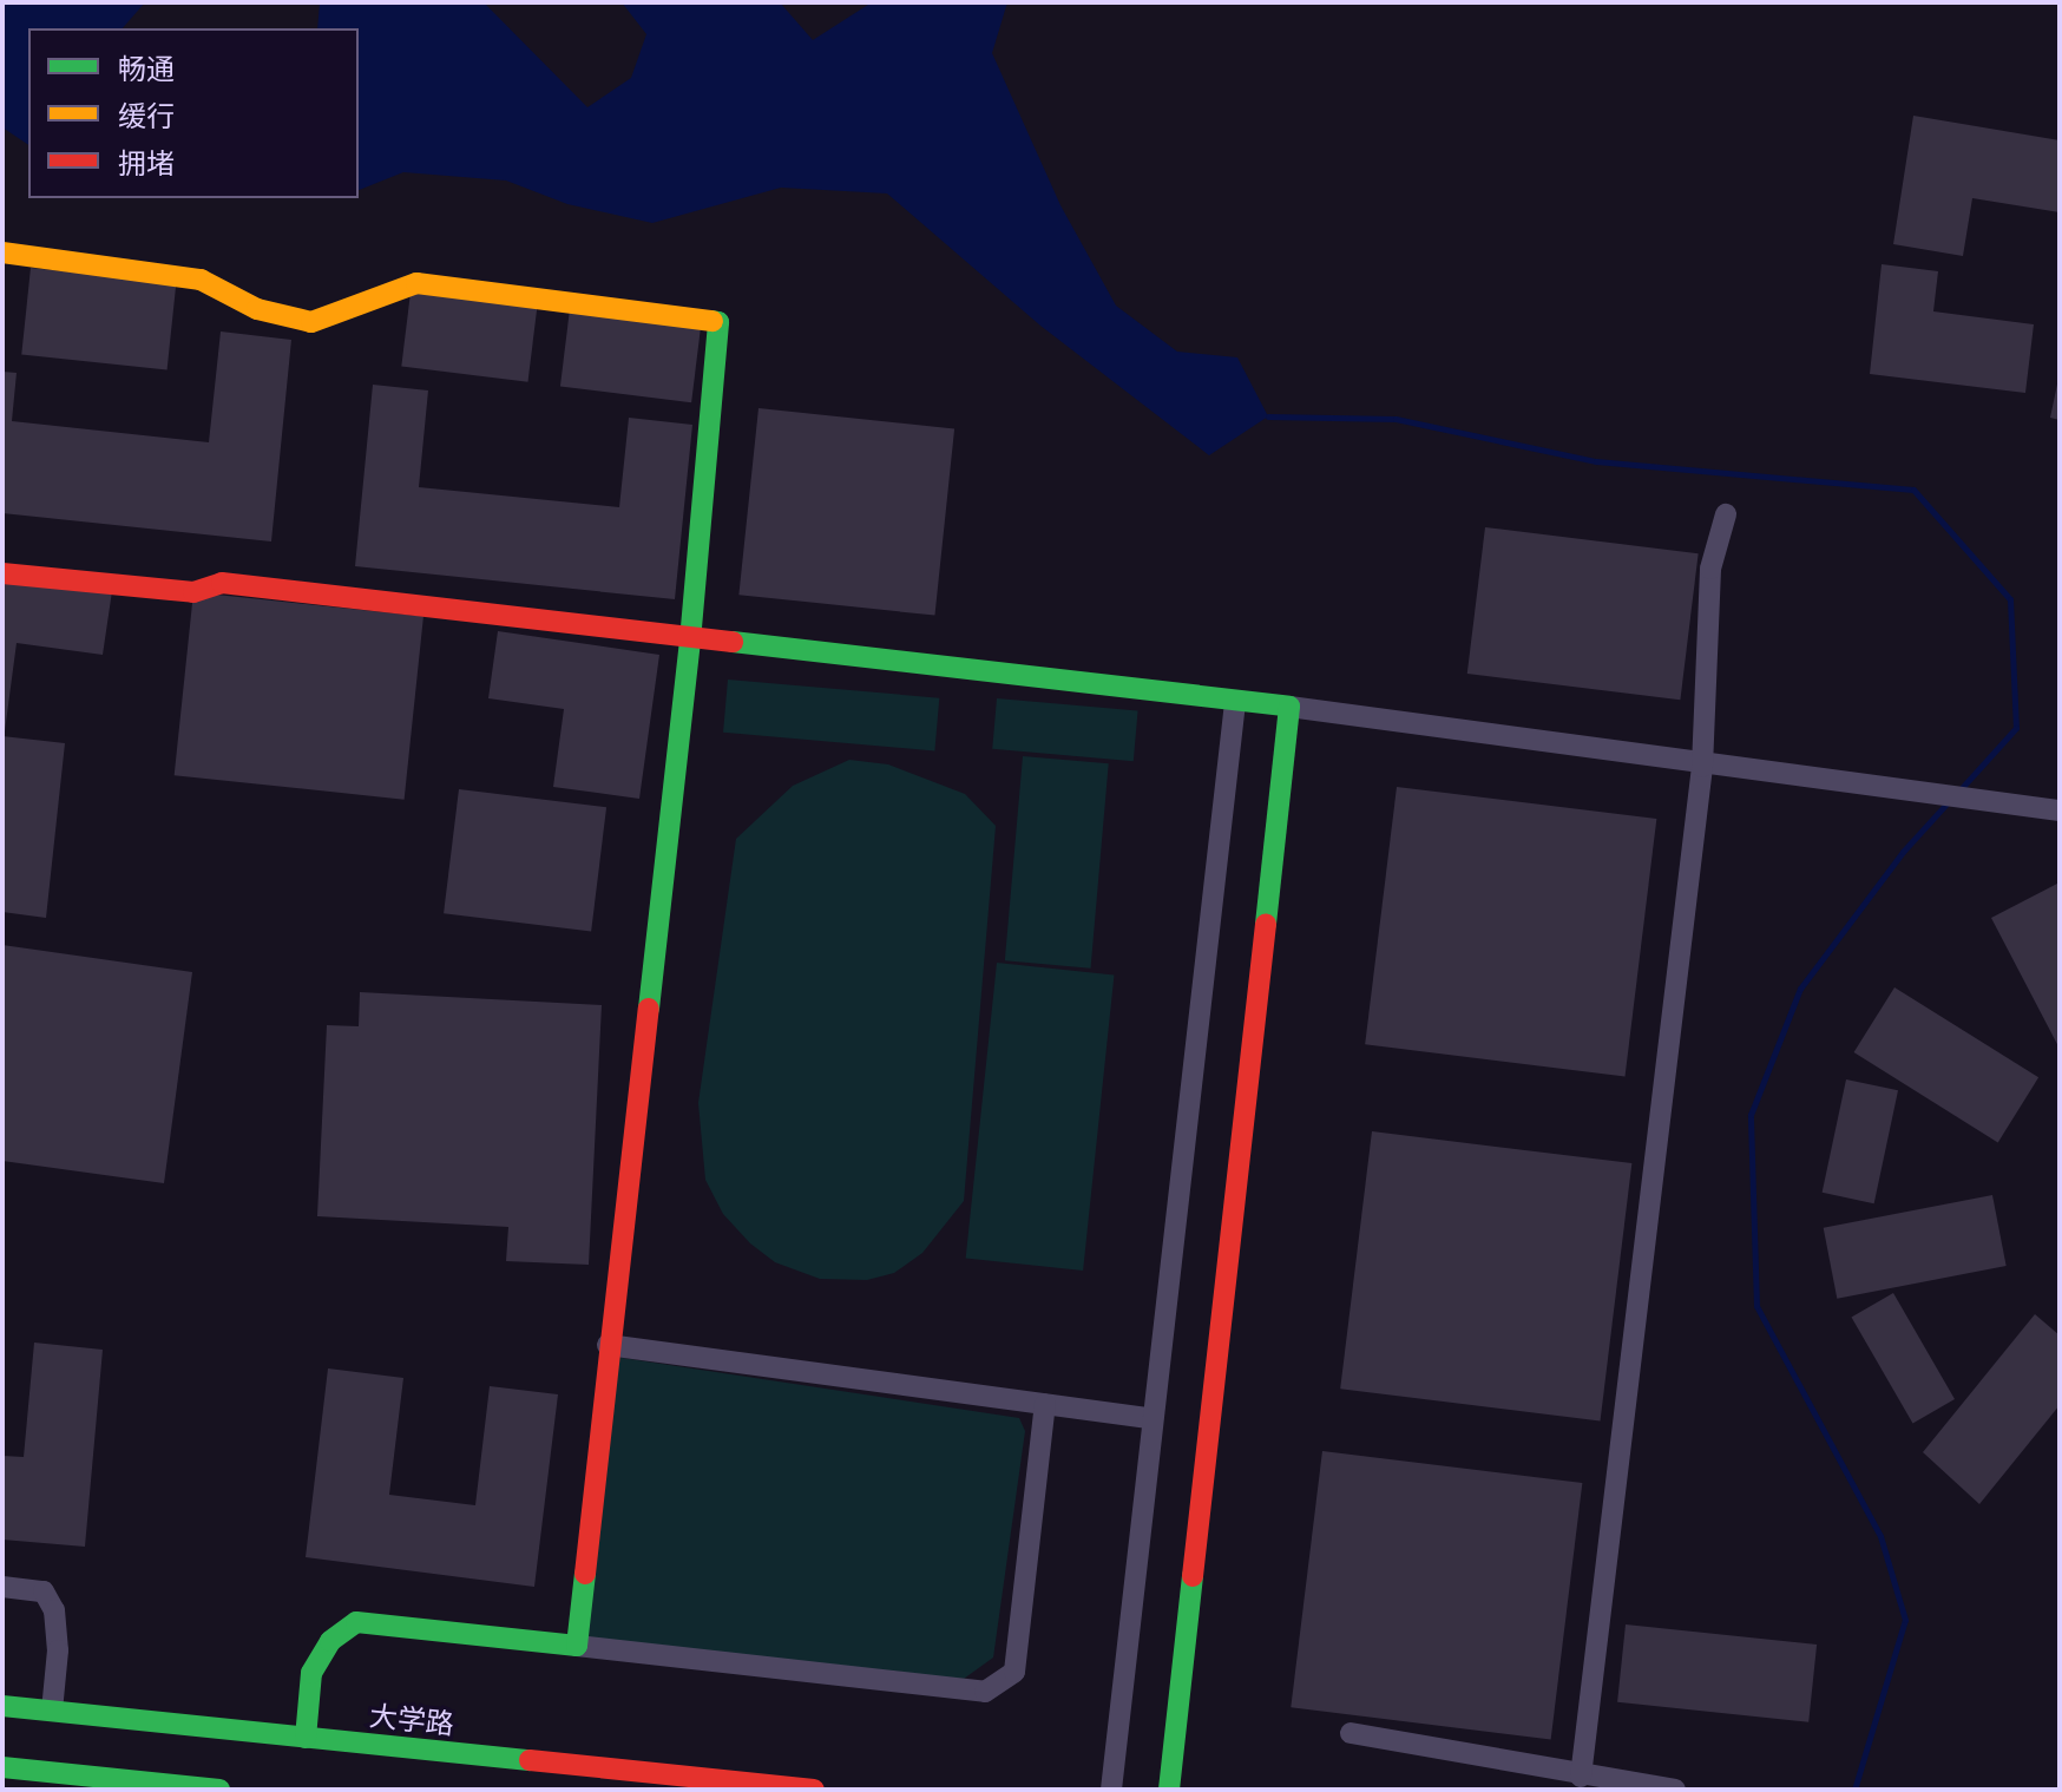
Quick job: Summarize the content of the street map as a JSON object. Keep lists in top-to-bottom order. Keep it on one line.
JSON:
{"streets":{"street":["大学路"]},"legend":["畅通","缓行","拥堵"]}
